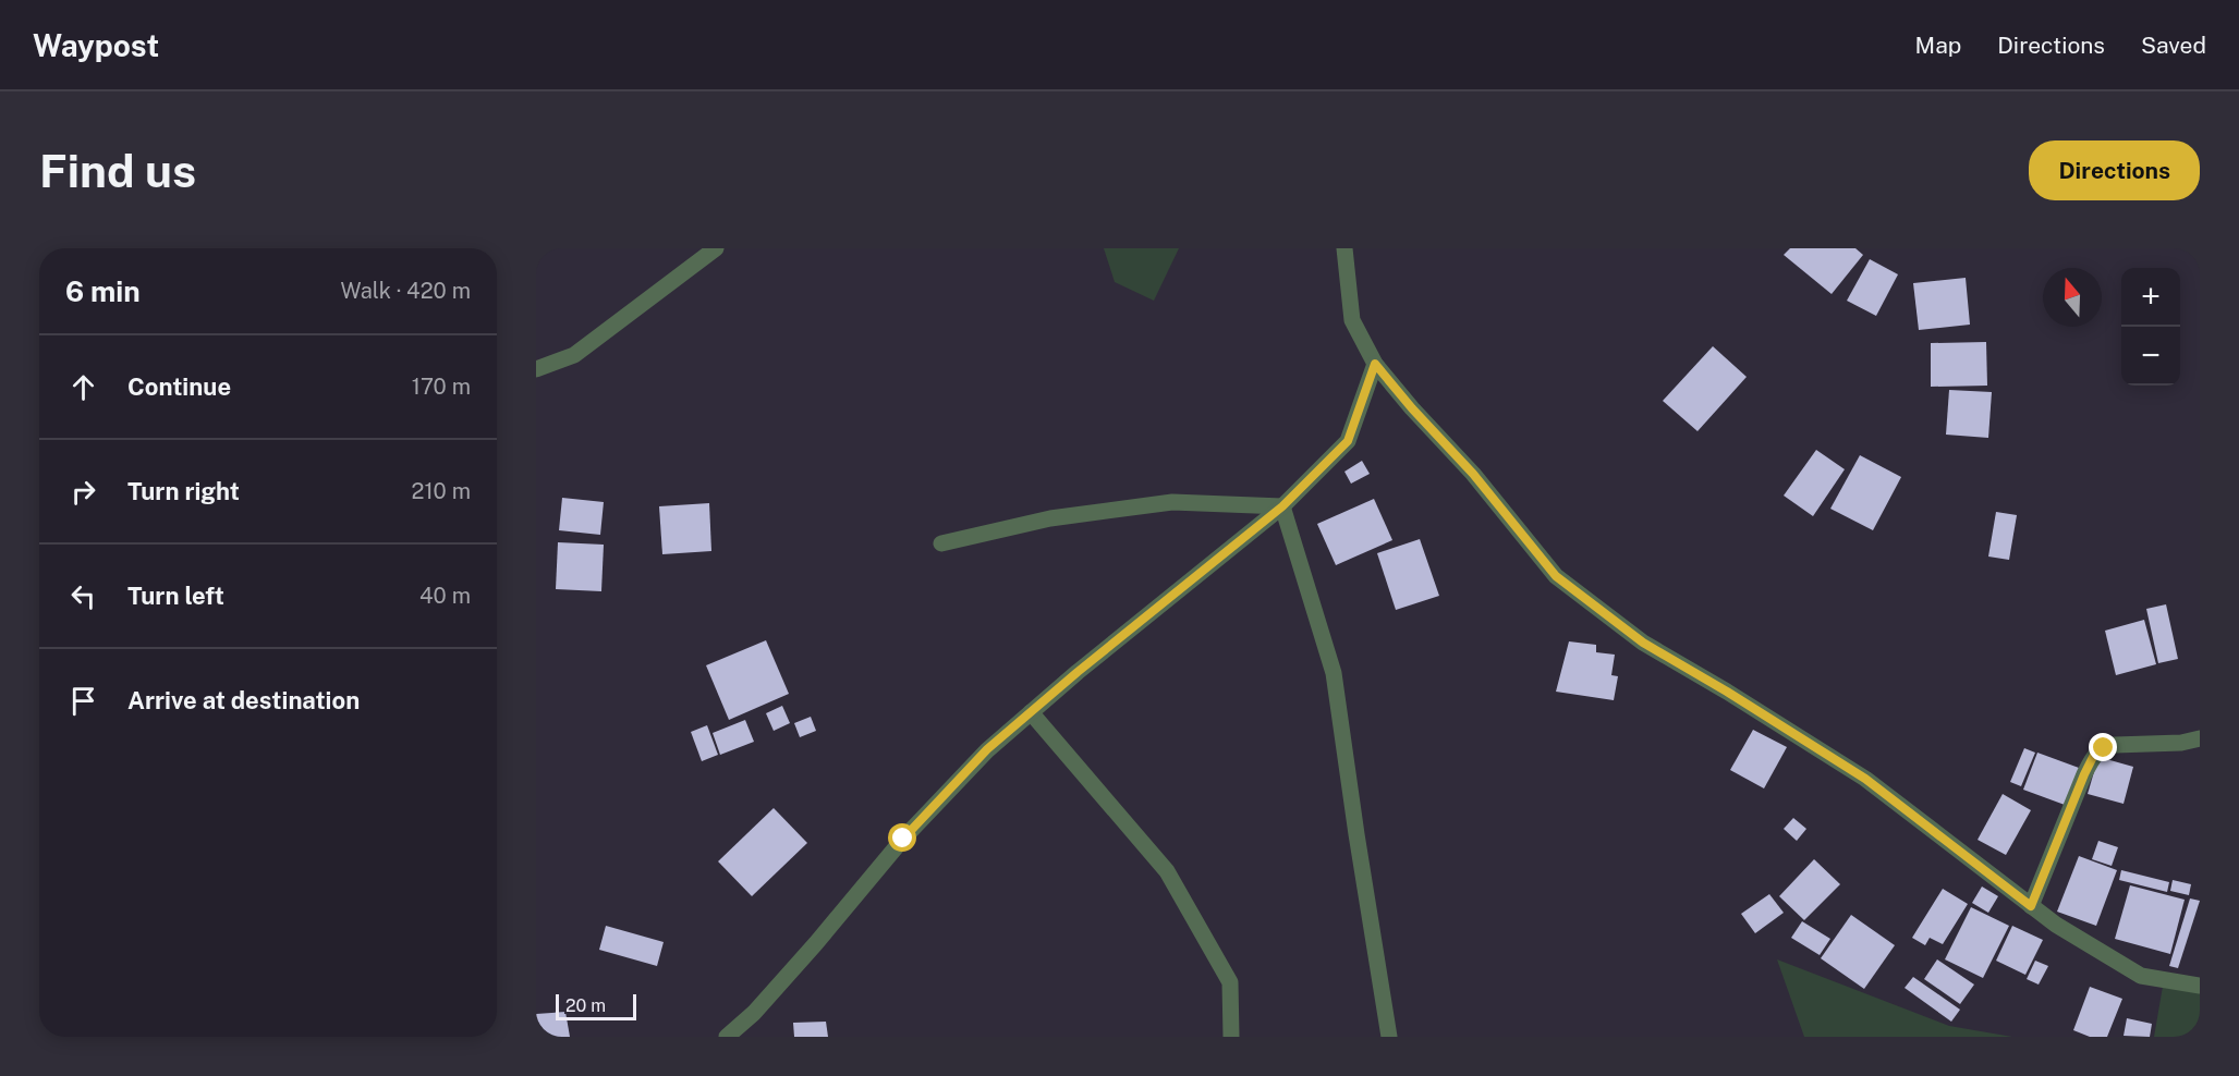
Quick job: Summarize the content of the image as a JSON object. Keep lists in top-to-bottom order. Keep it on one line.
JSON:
{"scale_bar":"20 m","north":"top","page":{"header":"Waypost","nav":["Map","Directions","Saved"],"buttons":"Directions","title":"Find us","heading":["6 min","Walk · 420 m"],"map_buttons":["+","−"],"list":[["Continue","170 m"],["Turn right","210 m"],["Turn left","40 m"],"Arrive at destination"],"scale":"20 m"}}
